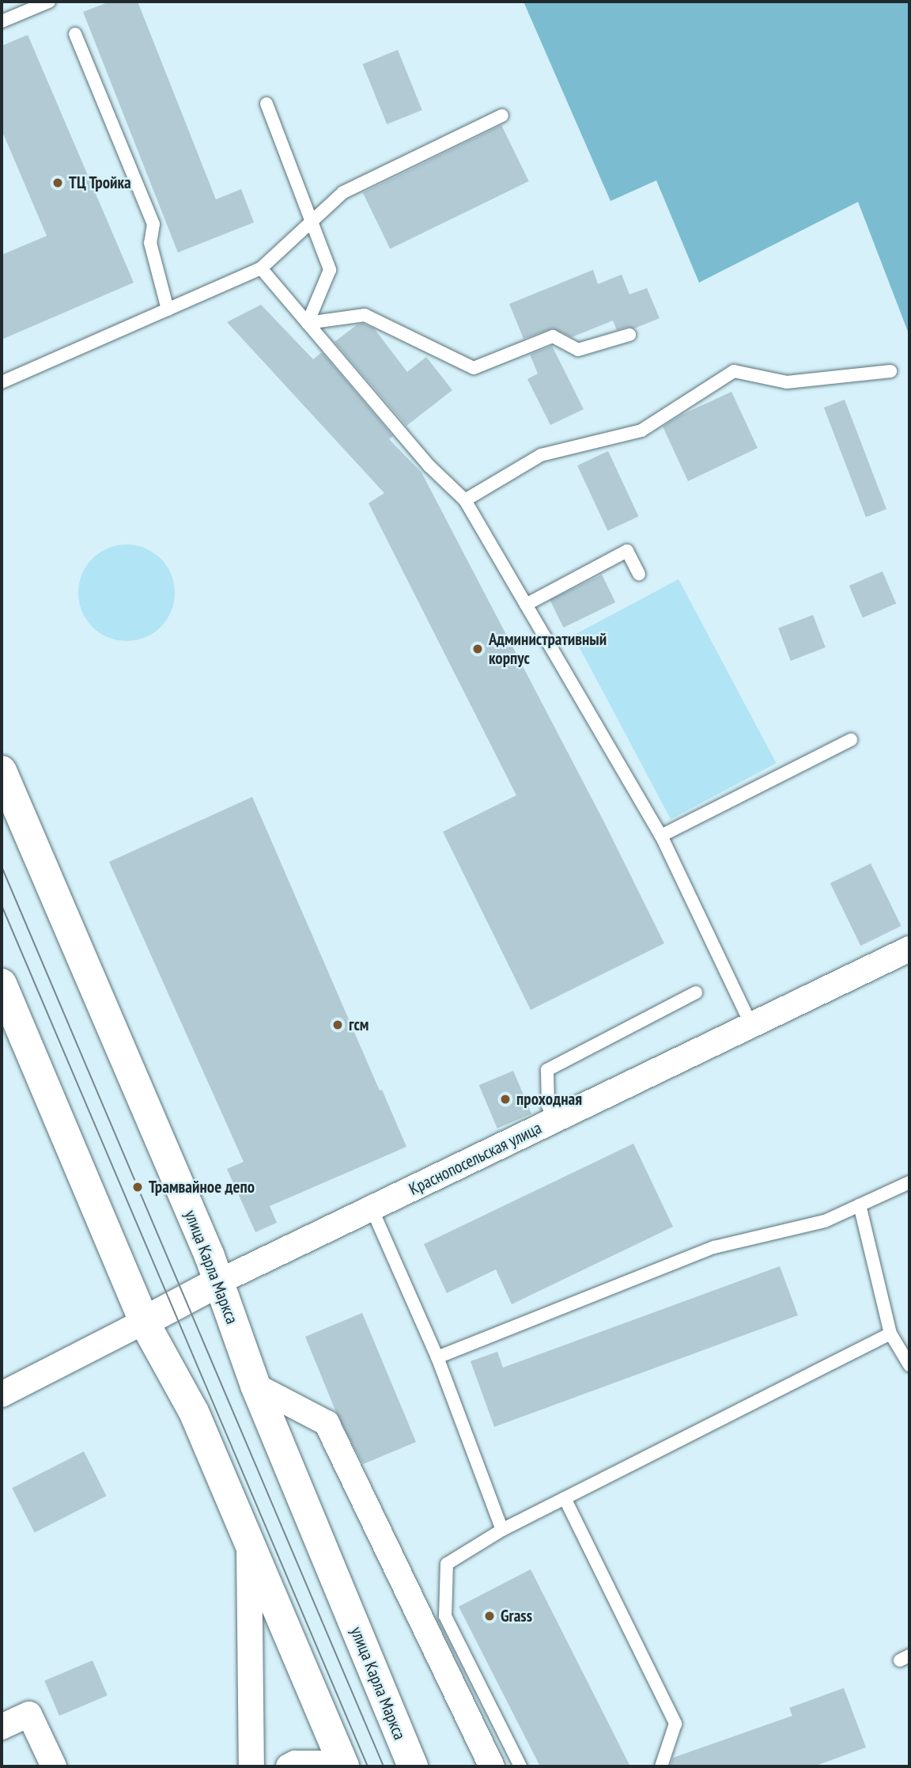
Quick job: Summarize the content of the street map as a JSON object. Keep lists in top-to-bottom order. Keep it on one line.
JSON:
{"streets":{"main road":["улица Карла Маркса"],"street":["Краснопосельская улица"]},"crossings":[["Краснопосельская улица","улица Карла Маркса"]],"places":["ТЦ Тройка","Административный корпус","гсм","проходная","Трамвайное депо","Grass"]}
